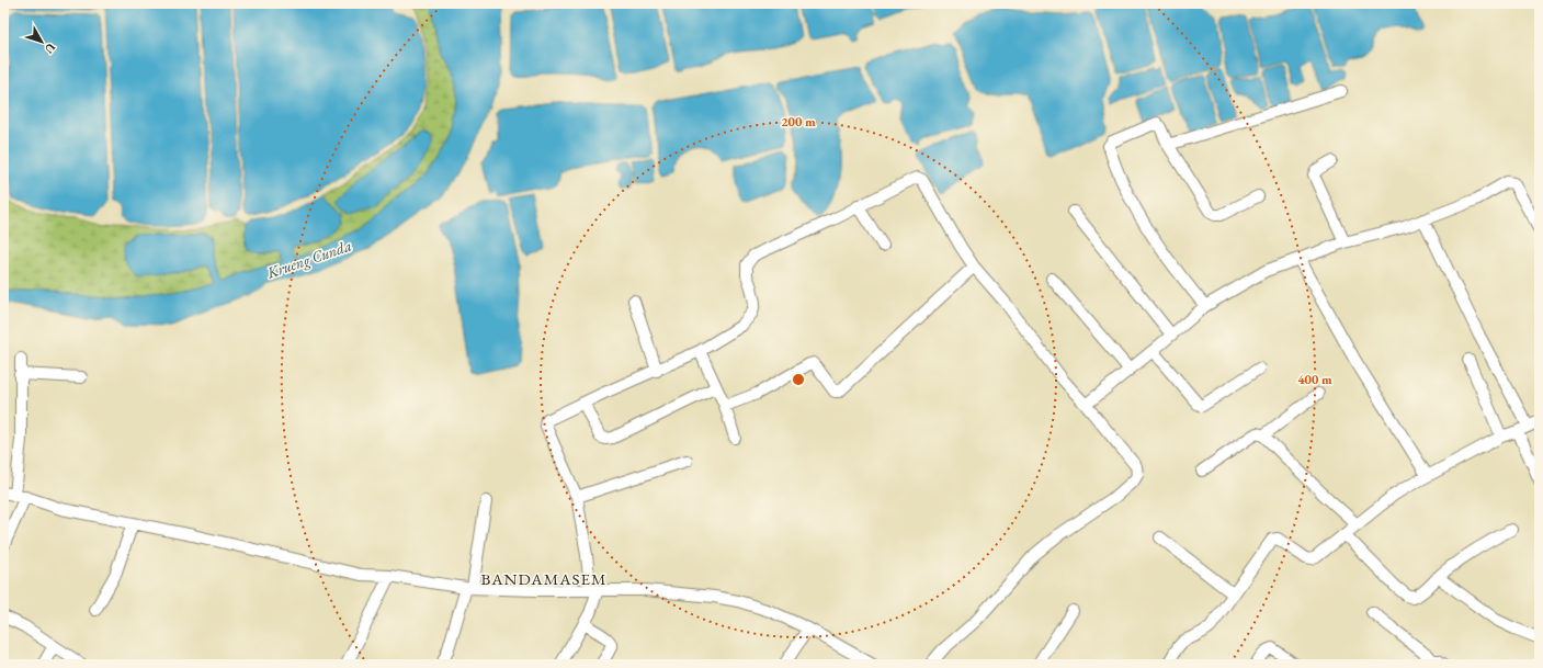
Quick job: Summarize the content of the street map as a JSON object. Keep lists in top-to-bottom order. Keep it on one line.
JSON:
{"districts":["BANDAMASEM"],"water":["Krueng Cunda"],"north":"bottom right","rings":["200 m","400 m"]}
